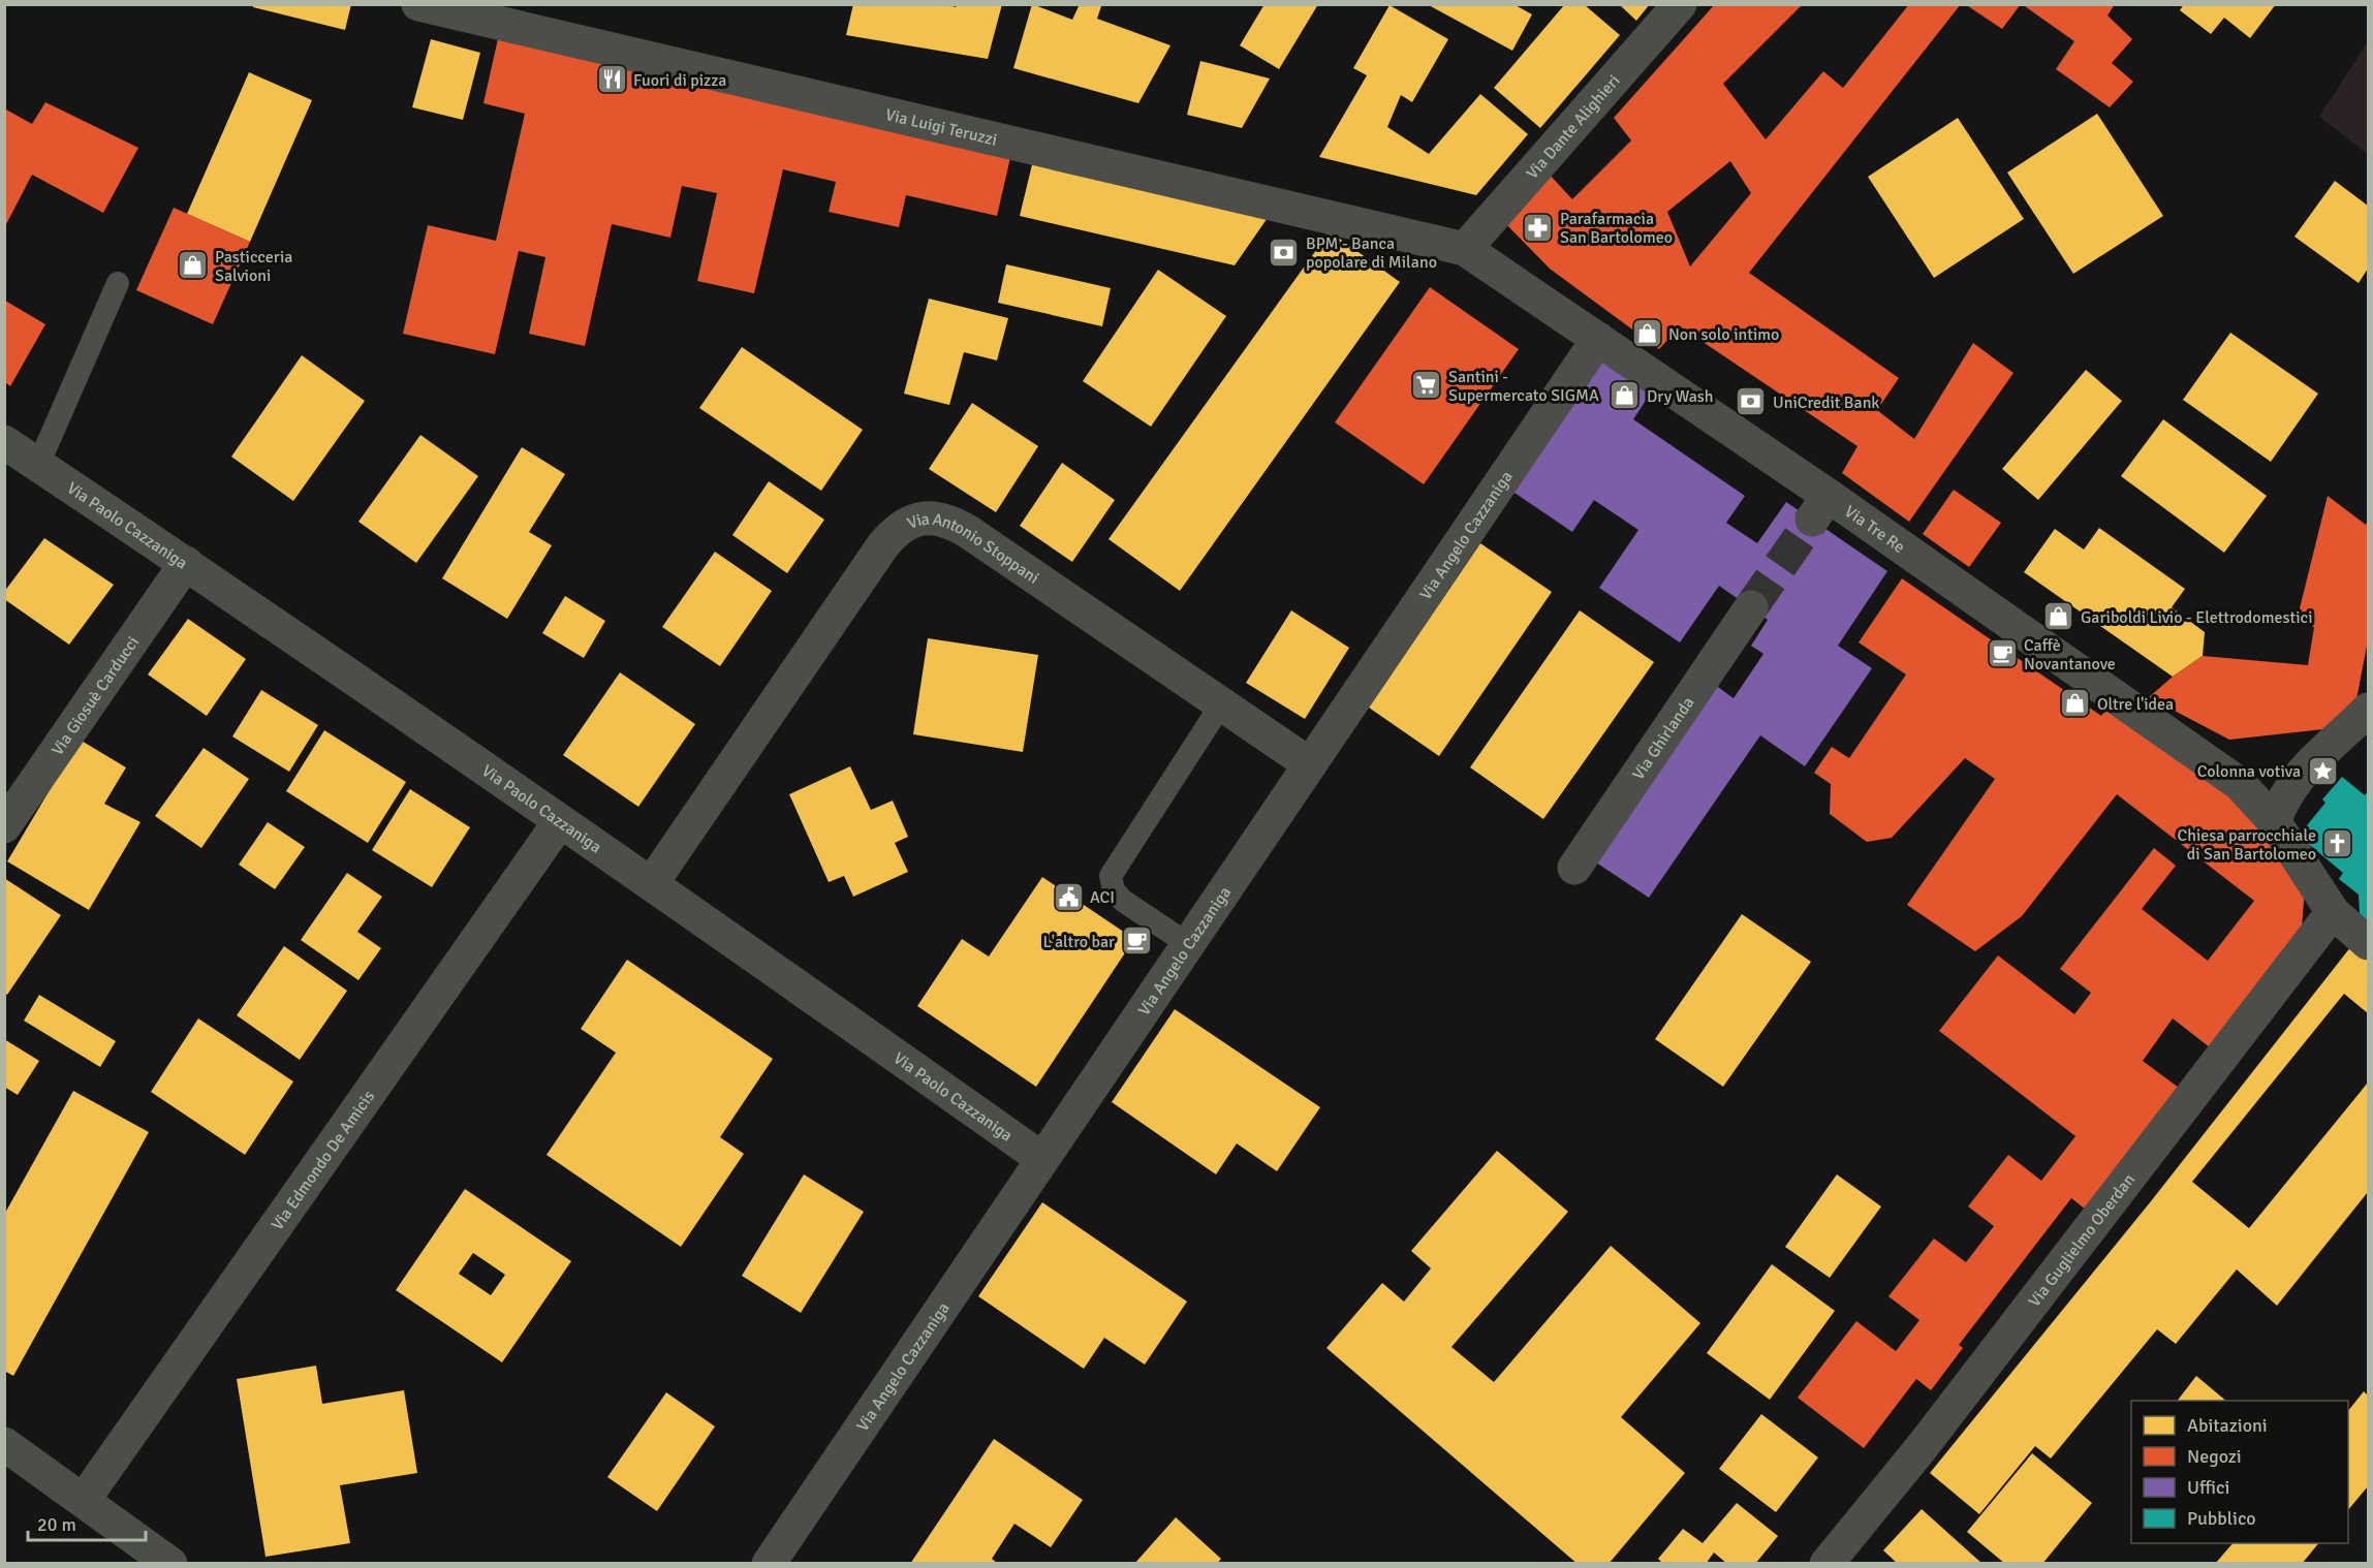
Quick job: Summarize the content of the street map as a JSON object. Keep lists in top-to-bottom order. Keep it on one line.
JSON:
{"streets":{"street":["Via Luigi Teruzzi","Via Dante Alighieri","Via Paolo Cazzaniga","Via Tre Re","Via Angelo Cazzaniga","Via Antonio Stoppani","Via Giosuè Carducci","Via Ghirlanda","Via Edmondo De Amicis","Via Guglielmo Oberdan"]},"crossings":[["Via Luigi Teruzzi","Via Dante Alighieri"],["Via Luigi Teruzzi","Via Tre Re"],["Via Dante Alighieri","Via Tre Re"],["Via Paolo Cazzaniga","Via Angelo Cazzaniga"],["Via Paolo Cazzaniga","Via Antonio Stoppani"],["Via Paolo Cazzaniga","Via Giosuè Carducci"],["Via Paolo Cazzaniga","Via Edmondo De Amicis"],["Via Tre Re","Via Angelo Cazzaniga"],["Via Tre Re","Via Guglielmo Oberdan"],["Via Angelo Cazzaniga","Via Antonio Stoppani"]],"places":{"restaurant":["Fuori di pizza"],"pharmacy":["Parafarmacia San Bartolomeo"],"bank":["BPM - Banca popolare di Milano","UniCredit Bank"],"shop":["Pasticceria Salvioni","Non solo intimo","Dry Wash","Gariboldi Livio - Elettrodomestici","Oltre l'idea"],"supermarket":["Santini - Supermercato SIGMA"],"cafe":["Caffè Novantanove","L'altro bar"],"place":["Colonna votiva"],"church":["Chiesa parrocchiale di San Bartolomeo"],"public building":["ACI"]},"legend":["Abitazioni","Negozi","Uffici","Pubblico"],"scale_bar":"20 m"}
